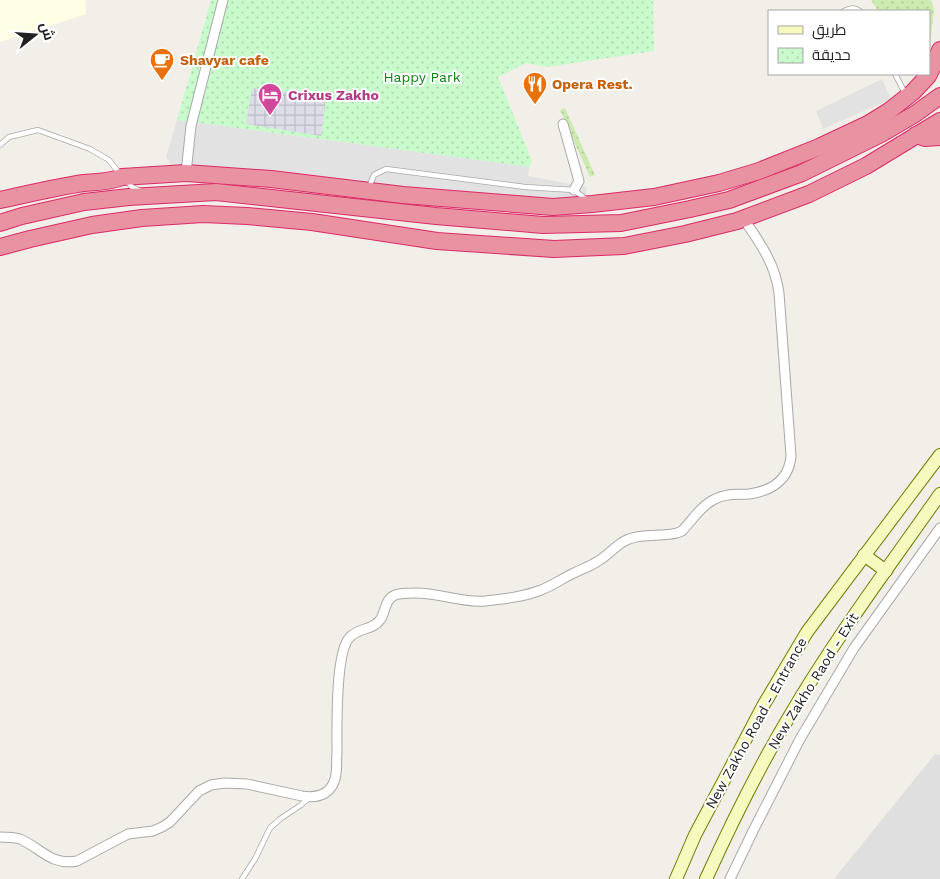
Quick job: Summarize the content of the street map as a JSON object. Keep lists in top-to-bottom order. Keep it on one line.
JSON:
{"streets":{"main road":["New Zakho Raod - Exit","New Zakho Road - Entrance"]},"parks":["Happy Park"],"places":{"cafe":["Shavyar cafe"],"restaurant":["Opera Rest."],"hotel":["Crixus Zakho"]},"legend":["طريق","حديقة"],"north":"right"}
